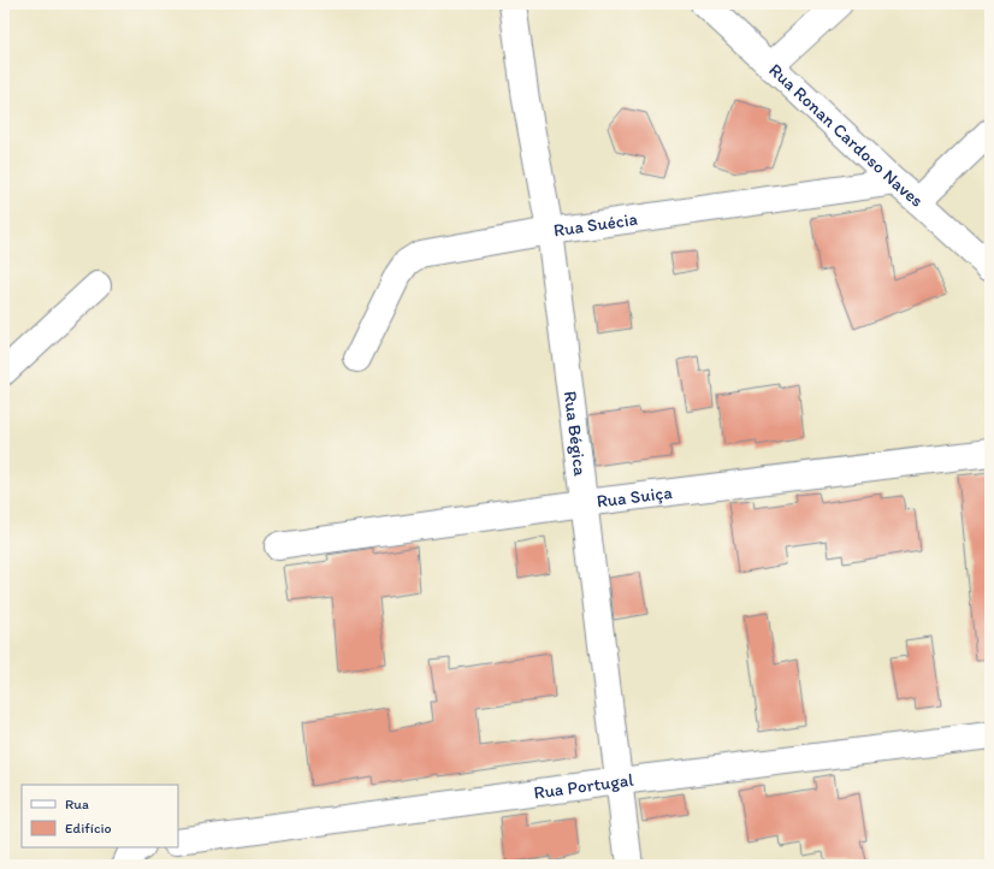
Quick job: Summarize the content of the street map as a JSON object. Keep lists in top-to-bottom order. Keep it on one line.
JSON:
{"streets":{"street":["Rua Ronan Cardoso Naves","Rua Suécia","Rua Bégica","Rua Suiça","Rua Portugal"]},"crossings":[["Rua Ronan Cardoso Naves","Rua Suécia"],["Rua Suécia","Rua Bégica"],["Rua Bégica","Rua Suiça"],["Rua Bégica","Rua Portugal"]],"legend":["Rua","Edifício"]}
